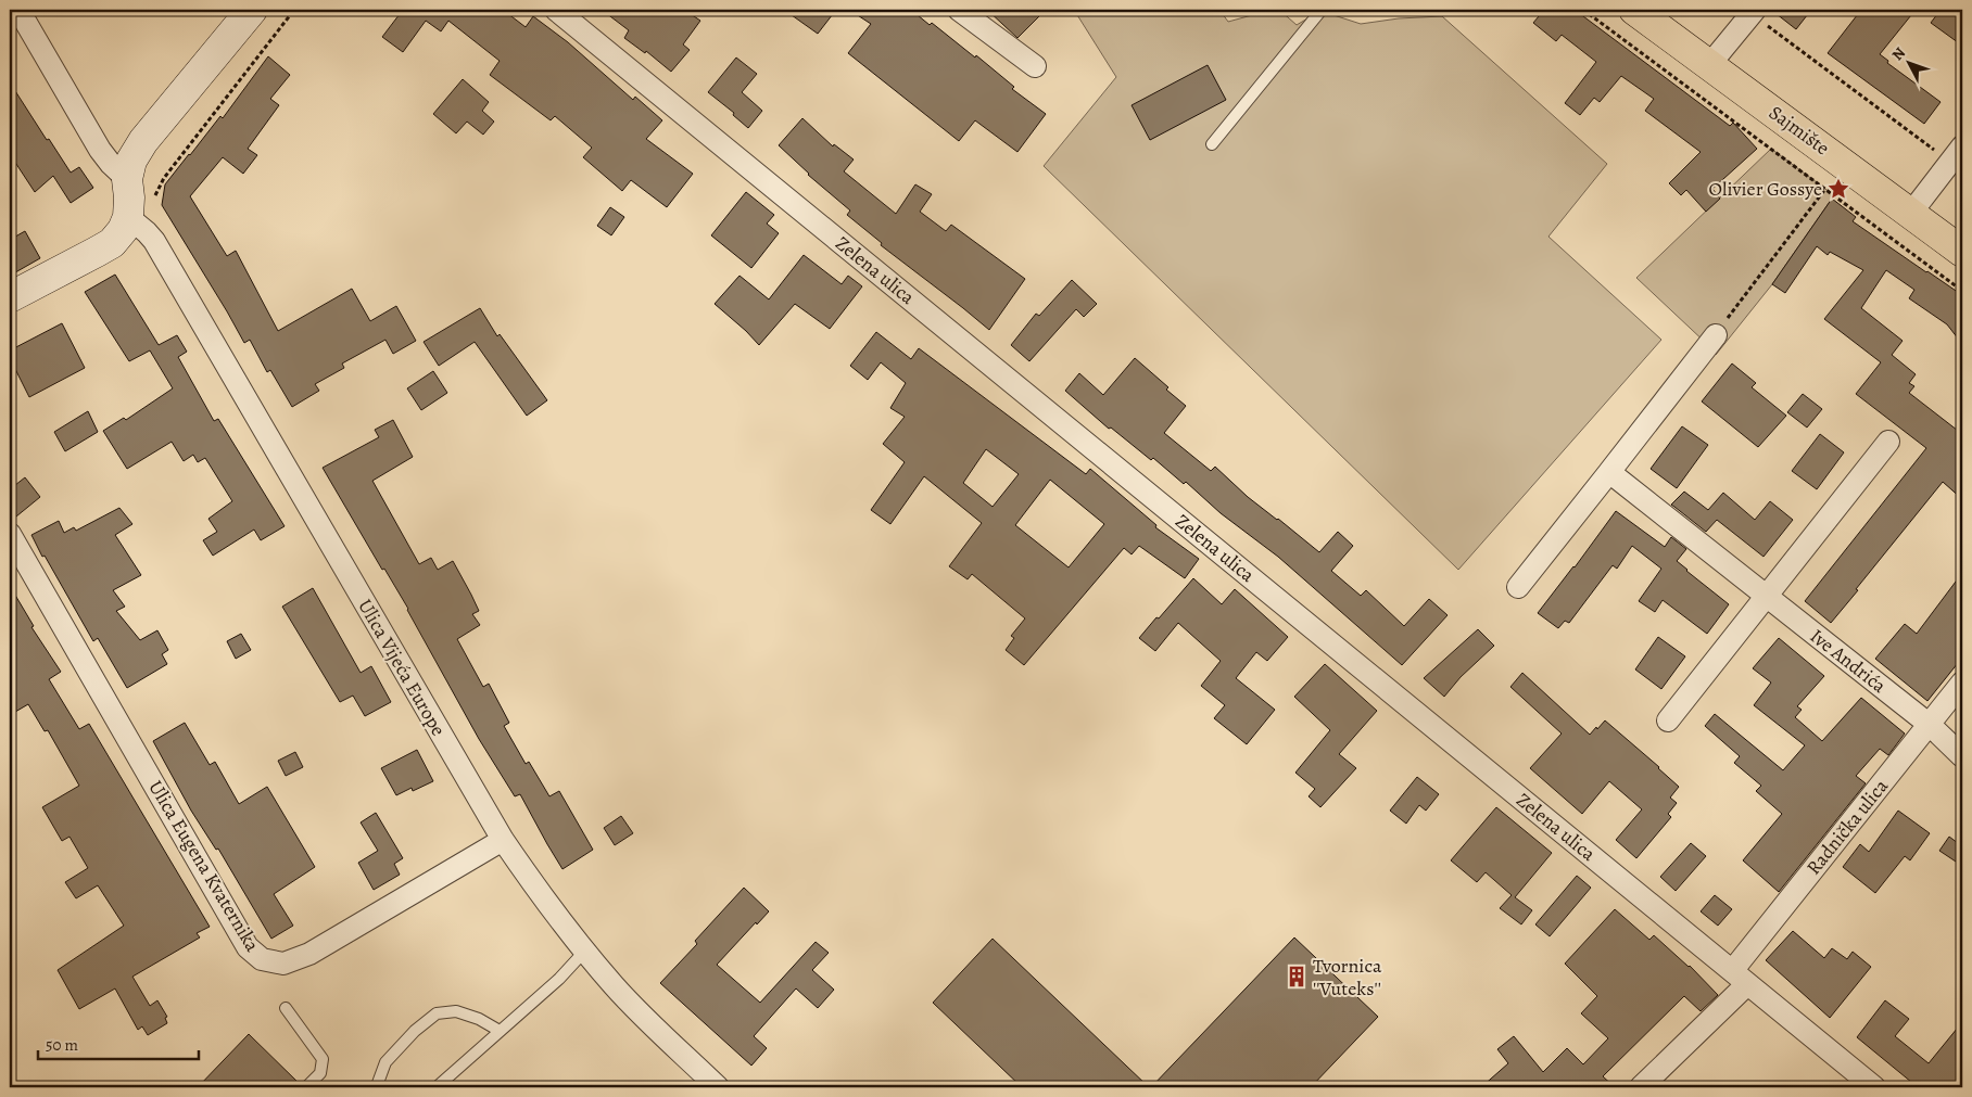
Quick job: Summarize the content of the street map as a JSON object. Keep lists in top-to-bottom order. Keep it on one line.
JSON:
{"streets":{"main road":["Sajmište"],"street":["Zelena ulica","Ive Andrića","Ulica Vijeća Europe","Radnička ulica","Ulica Eugena Kvaternika"]},"crossings":[["Zelena ulica","Radnička ulica"],["Ive Andrića","Radnička ulica"],["Ulica Vijeća Europe","Ulica Eugena Kvaternika"]],"places":{"place":["Olivier Gossye"],"building":["Tvornica ''Vuteks''"]},"scale_bar":"50 m","north":"top left"}
